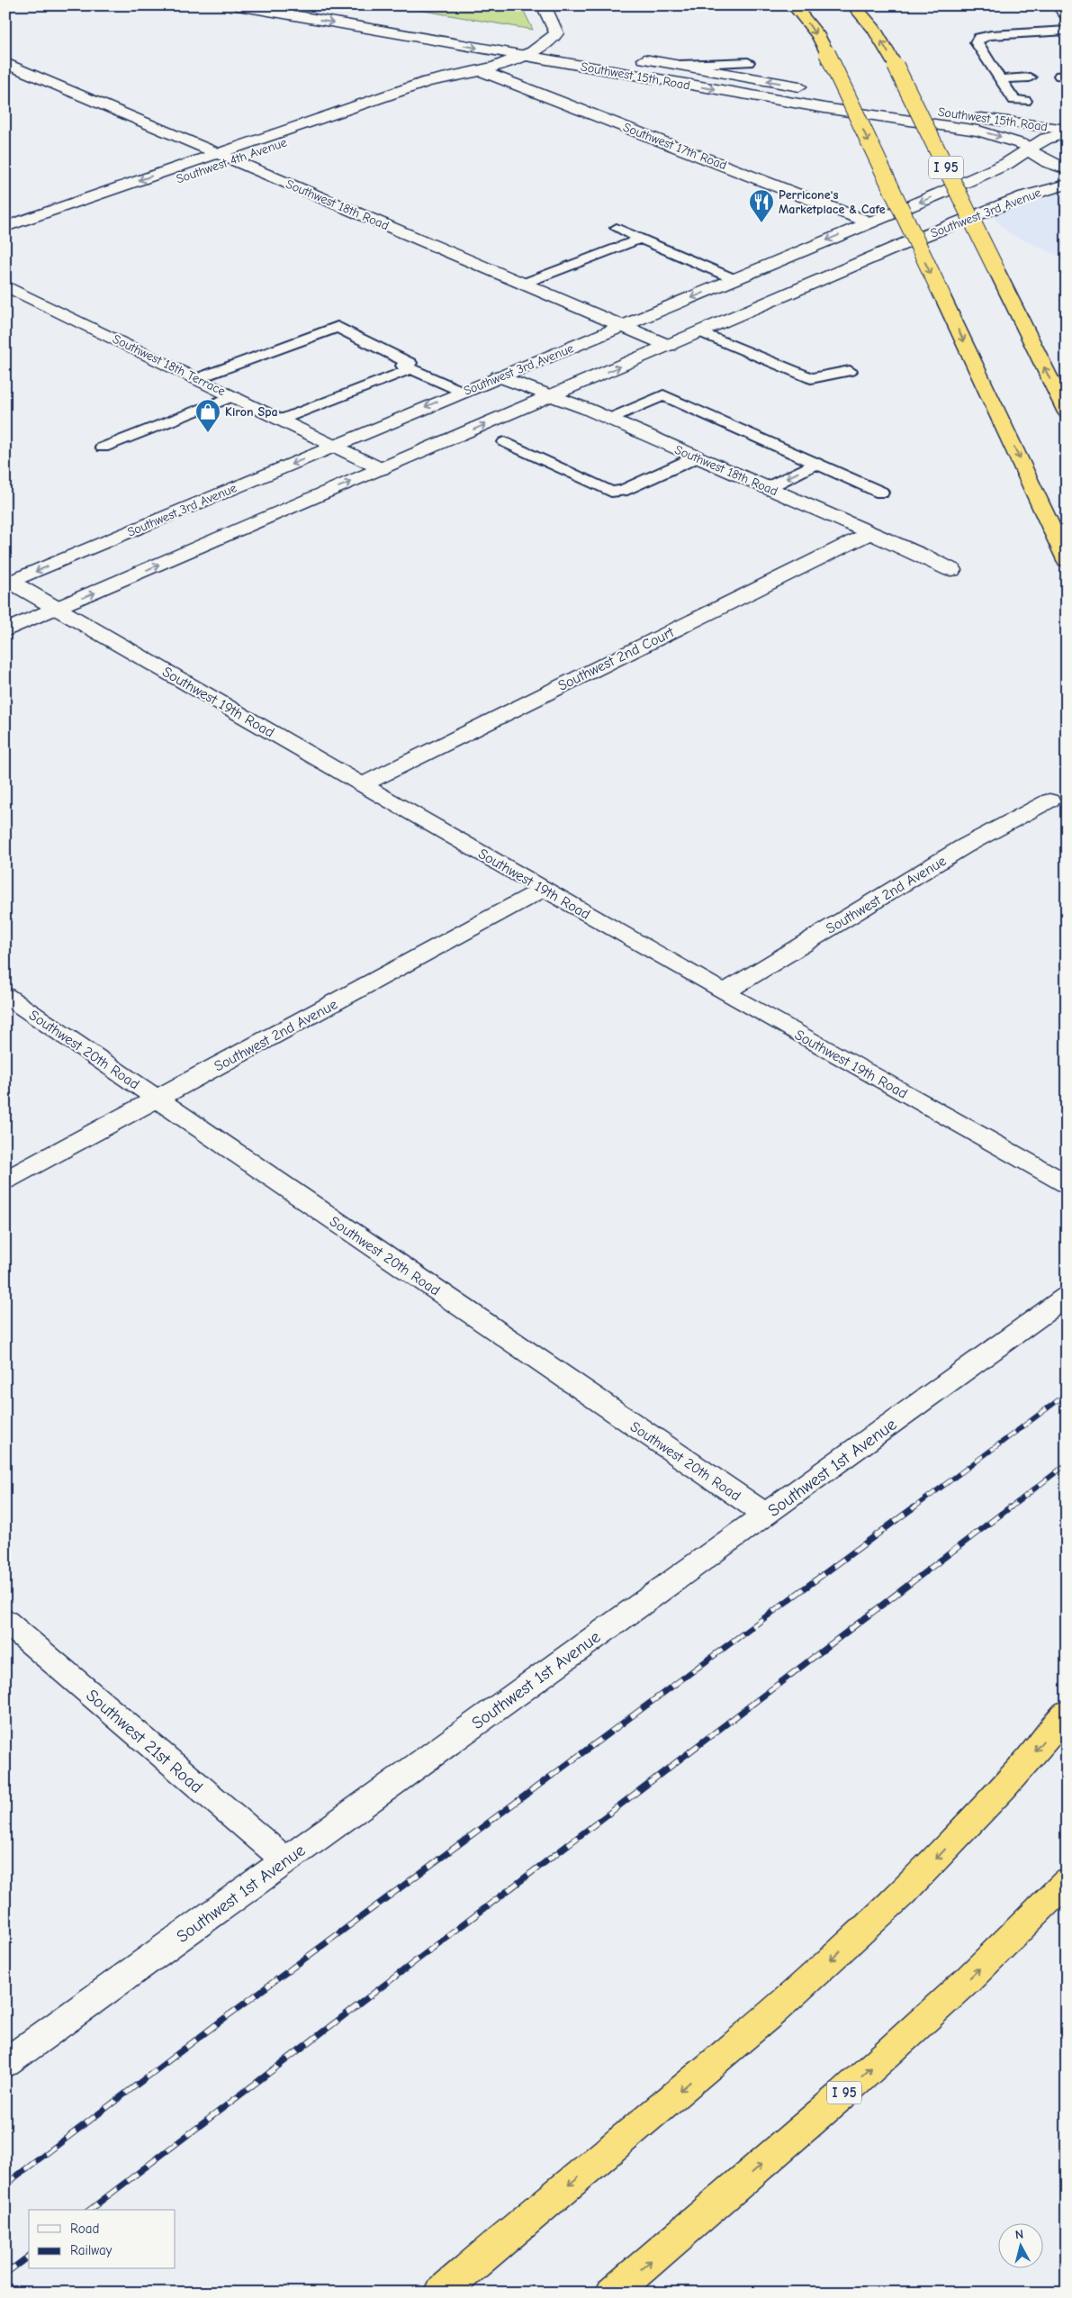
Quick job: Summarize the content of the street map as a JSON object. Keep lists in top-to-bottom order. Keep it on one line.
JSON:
{"streets":{"highway":["I 95"],"street":["Southwest 15th Road","Southwest 17th Road","Southwest 4th Avenue","Southwest 18th Road","Southwest 3rd Avenue","Southwest 18th Terrace","Southwest 2nd Court","Southwest 19th Road","Southwest 2nd Avenue","Southwest 20th Road","Southwest 1st Avenue","Southwest 21st Road"]},"crossings":[["Southwest 15th Road","Southwest 4th Avenue"],["Southwest 15th Road","Southwest 3rd Avenue"],["Southwest 17th Road","Southwest 4th Avenue"],["Southwest 17th Road","Southwest 3rd Avenue"],["Southwest 4th Avenue","Southwest 18th Road"],["Southwest 18th Road","Southwest 3rd Avenue"],["Southwest 18th Road","Southwest 2nd Court"],["Southwest 3rd Avenue","Southwest 18th Terrace"],["Southwest 3rd Avenue","Southwest 19th Road"],["Southwest 2nd Court","Southwest 19th Road"],["Southwest 19th Road","Southwest 2nd Avenue"],["Southwest 2nd Avenue","Southwest 20th Road"],["Southwest 20th Road","Southwest 1st Avenue"],["Southwest 1st Avenue","Southwest 21st Road"]],"places":{"restaurant":["Perricone's Marketplace & Cafe"],"shop":["Kiron Spa"]},"legend":["Road","Railway"],"north":"top"}
